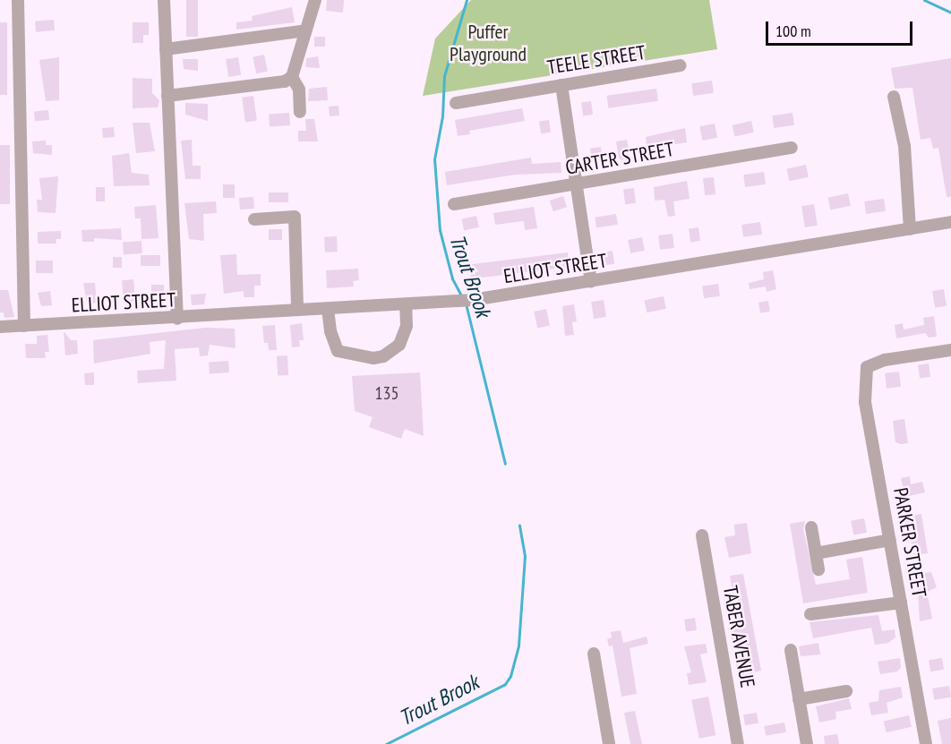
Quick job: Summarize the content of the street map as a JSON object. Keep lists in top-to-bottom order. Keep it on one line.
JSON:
{"streets":{"street":["TEELE STREET","CARTER STREET","ELLIOT STREET","PARKER STREET","TABER AVENUE"]},"water":["Trout Brook"],"parks":["Puffer Playground"],"house_numbers":["135"],"scale_bar":"100 m"}
